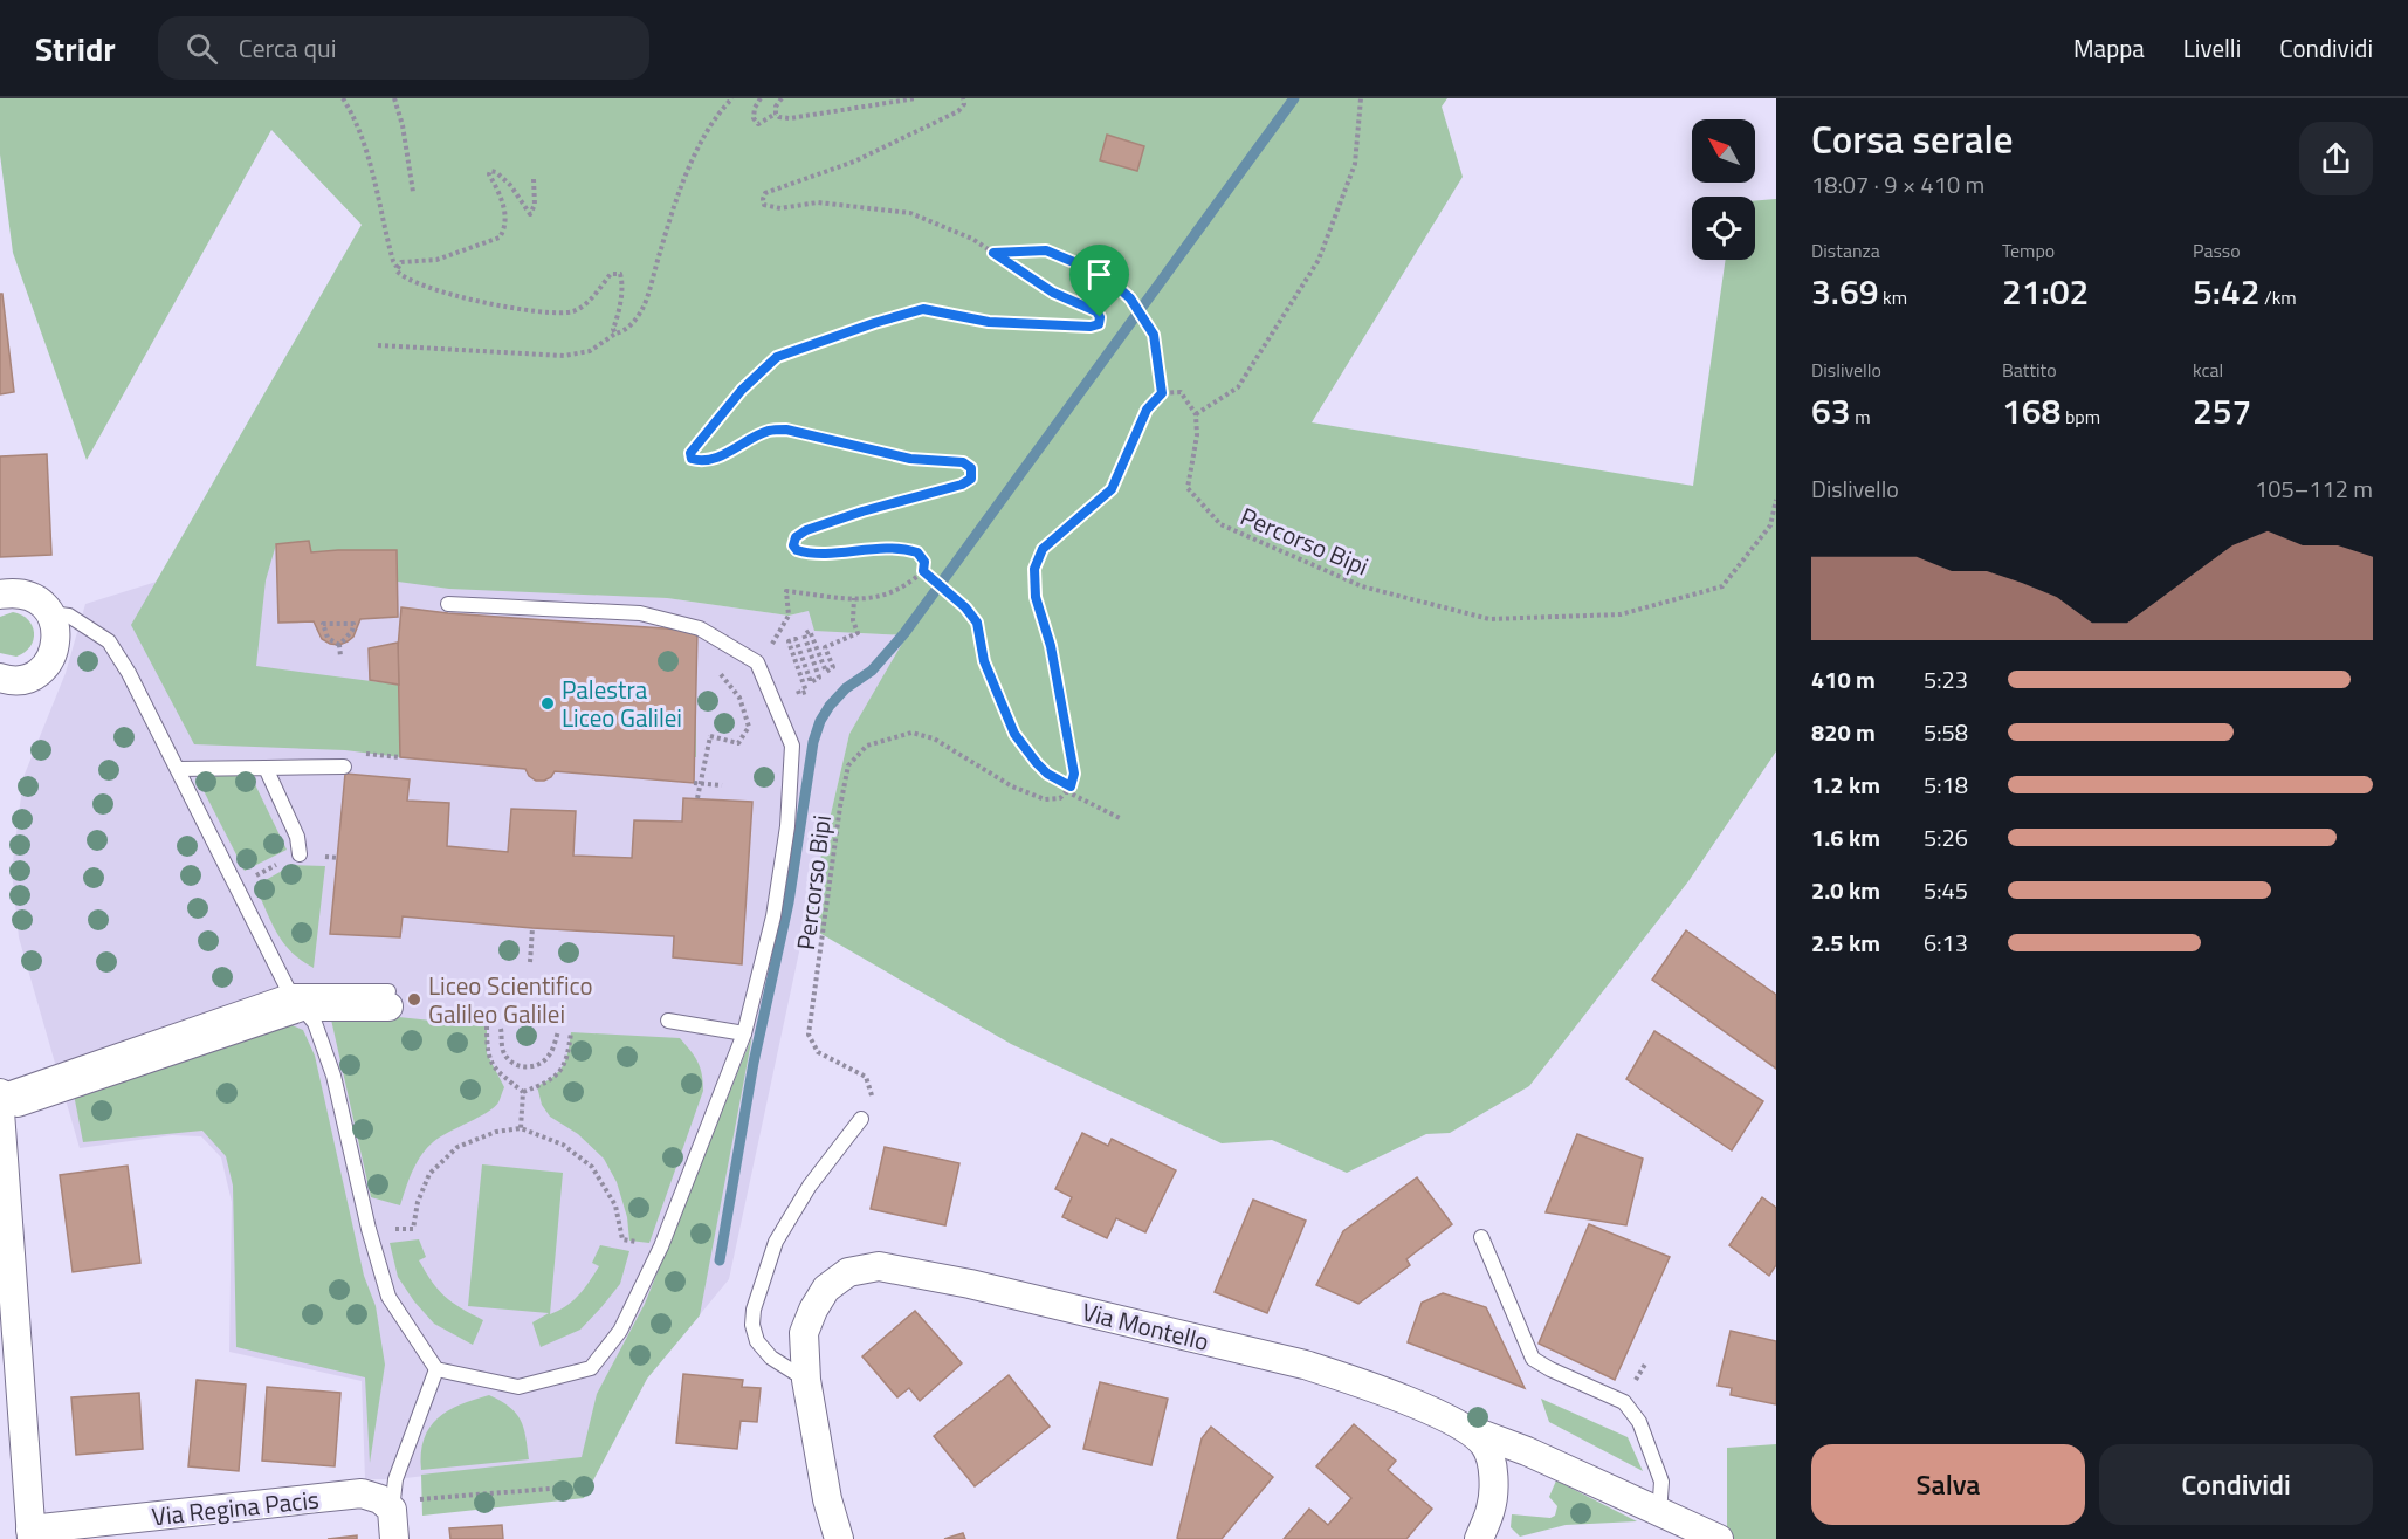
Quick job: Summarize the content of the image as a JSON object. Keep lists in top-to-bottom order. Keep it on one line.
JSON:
{"streets":{"street":["Via Montello","Via Regina Pacis"],"path":["Percorso Bipi"]},"places":["Palestra Liceo Galilei","Liceo Scientifico Galileo Galilei"],"north":"top left","page":{"header":"Stridr","search":"Cerca qui","nav":["Mappa","Livelli","Condividi"],"heading":["Corsa serale","18:07 · 9 × 410 m"],"stats":[["Distanza","3.69 km"],["Tempo","21:02"],["Passo","5:42 /km"],["Dislivello","63 m"],["Battito","168 bpm"],["kcal","257"]],"chart":["Dislivello","105–112 m"],"list":[{"name":"410 m","note":"5:23"},{"name":"820 m","note":"5:58"},{"name":"1.2 km","note":"5:18"},{"name":"1.6 km","note":"5:26"},{"name":"2.0 km","note":"5:45"},{"name":"2.5 km","note":"6:13"}],"buttons":["Salva","Condividi"]}}
